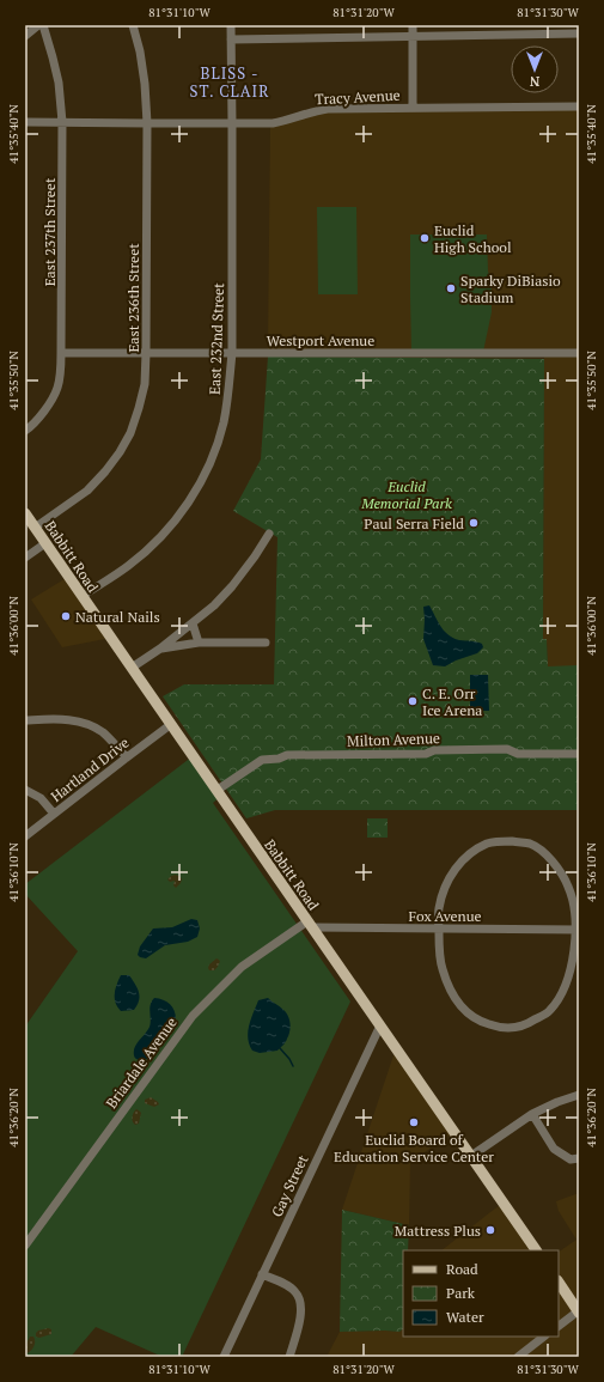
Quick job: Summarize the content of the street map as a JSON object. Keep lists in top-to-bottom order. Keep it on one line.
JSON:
{"streets":{"main road":["Babbitt Road"],"street":["Tracy Avenue","East 237th Street","East 236th Street","East 232nd Street","Westport Avenue","Milton Avenue","Hartland Drive","Fox Avenue","Briardale Avenue","Gay Street"]},"crossings":[["Tracy Avenue","East 237th Street"],["Tracy Avenue","East 236th Street"],["Tracy Avenue","East 232nd Street"],["East 237th Street","Westport Avenue"],["East 236th Street","Westport Avenue"],["East 236th Street","Babbitt Road"],["East 232nd Street","Westport Avenue"],["East 232nd Street","Babbitt Road"],["Babbitt Road","Milton Avenue"],["Babbitt Road","Hartland Drive"],["Babbitt Road","Fox Avenue"],["Babbitt Road","Briardale Avenue"],["Babbitt Road","Gay Street"],["Fox Avenue","Briardale Avenue"]],"districts":["BLISS - ST. CLAIR"],"parks":["Euclid Memorial Park"],"places":["Euclid High School","Sparky DiBiasio Stadium","Paul Serra Field","Natural Nails","C. E. Orr Ice Arena","Euclid Board of Education Service Center","Mattress Plus"],"legend":["Road","Park","Water"],"north":"bottom","coordinates":["81°31'10\"W","81°31'20\"W","81°31'30\"W","41°35'40\"N","41°35'50\"N","41°36'00\"N","41°36'10\"N","41°36'20\"N"]}
